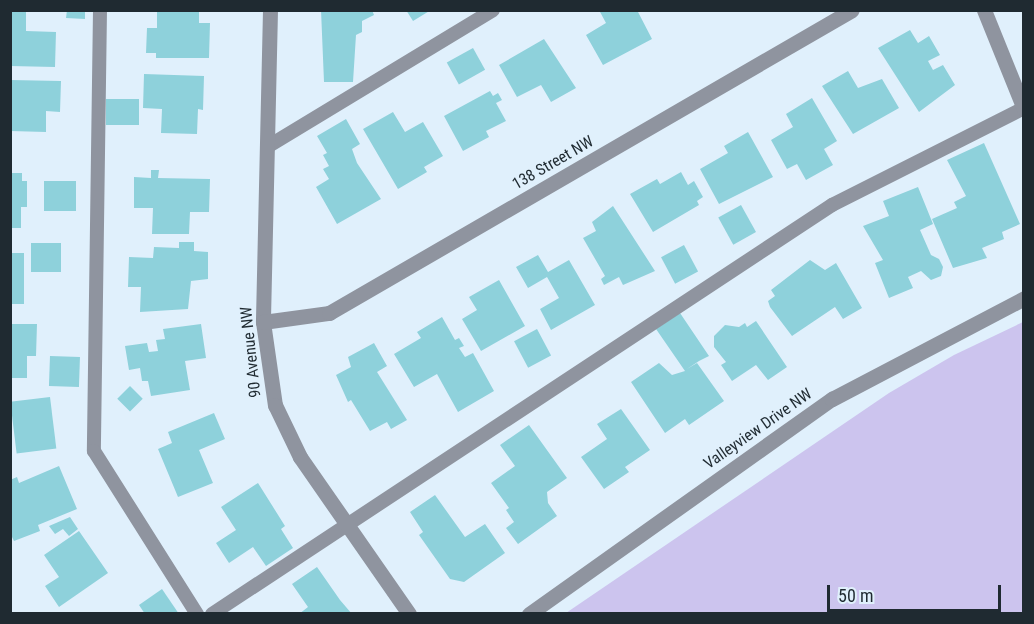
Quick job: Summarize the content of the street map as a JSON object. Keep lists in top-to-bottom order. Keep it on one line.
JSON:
{"streets":{"street":["138 Street NW","90 Avenue NW","Valleyview Drive NW"]},"crossings":[["138 Street NW","90 Avenue NW"]],"scale_bar":"50 m"}
